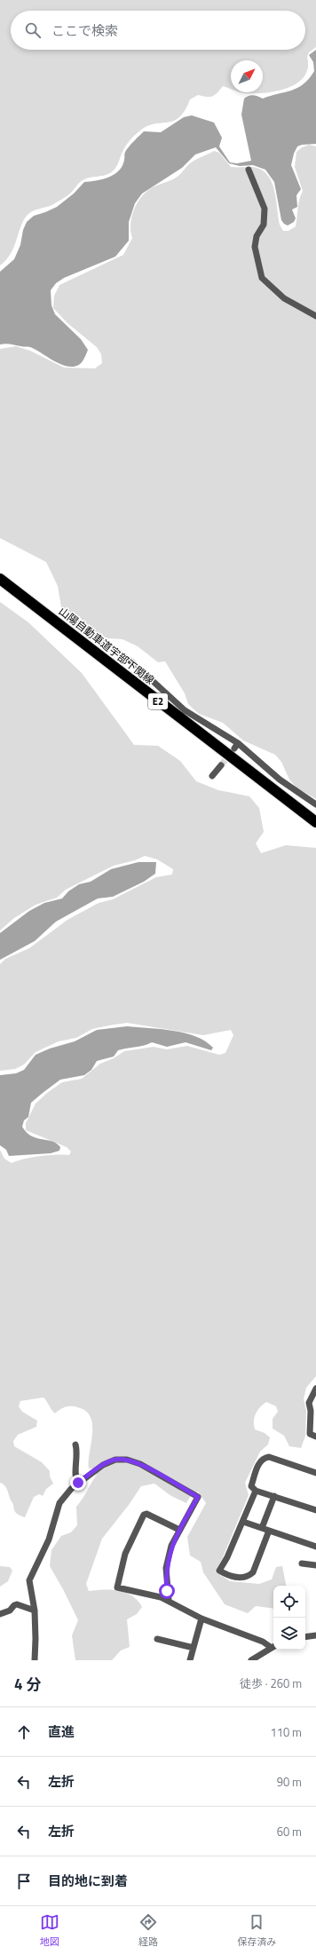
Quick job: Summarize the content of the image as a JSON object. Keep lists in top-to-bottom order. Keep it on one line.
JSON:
{"streets":{"highway":["山陽自動車道宇部下関線","E2"]},"north":"top right","page":{"search":"ここで検索","heading":["4 分","徒歩 · 260 m"],"list":[["直進","110 m"],["左折","90 m"],["左折","60 m"],"目的地に到着"],"nav":["地図","経路","保存済み"]}}
